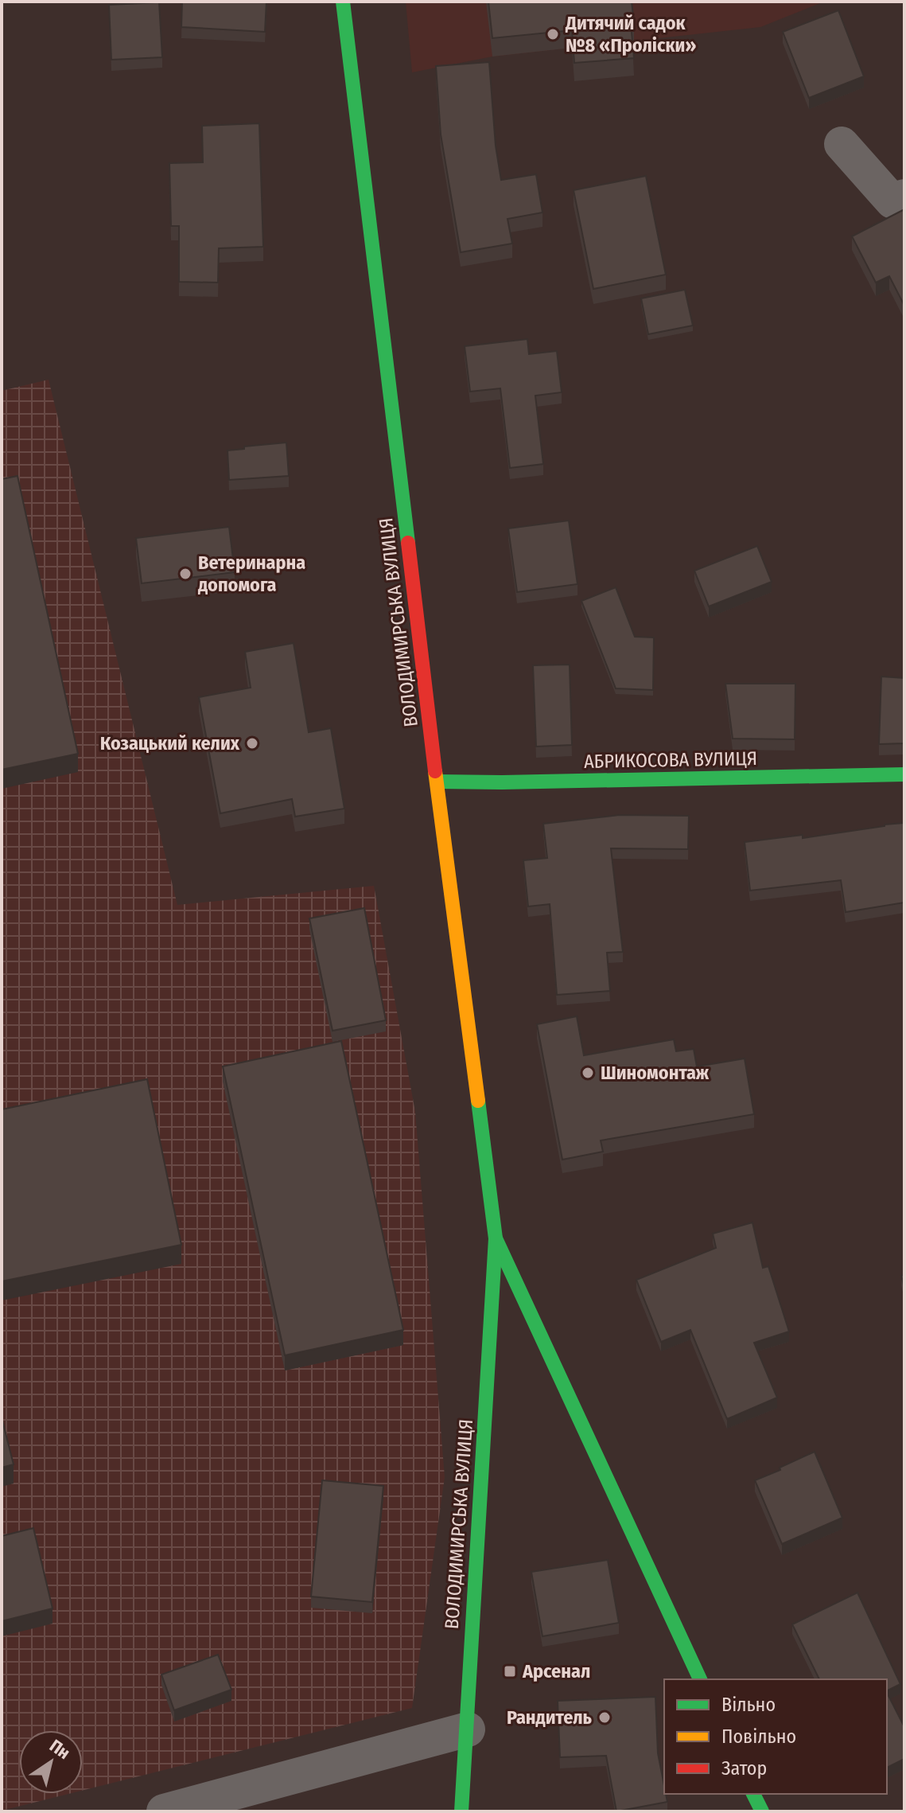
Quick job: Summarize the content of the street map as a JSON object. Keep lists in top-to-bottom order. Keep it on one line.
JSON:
{"streets":{"main road":["ВОЛОДИМИРСЬКА ВУЛИЦЯ","АБРИКОСОВА ВУЛИЦЯ"]},"crossings":[["ВОЛОДИМИРСЬКА ВУЛИЦЯ","АБРИКОСОВА ВУЛИЦЯ"]],"places":{"other":["Дитячий садок №8 «Проліски»","Ветеринарна допомога","Козацький келих","Шиномонтаж","Рандитель"],"transit":["Арсенал"]},"legend":["Вільно","Повільно","Затор"],"north":"top right"}
